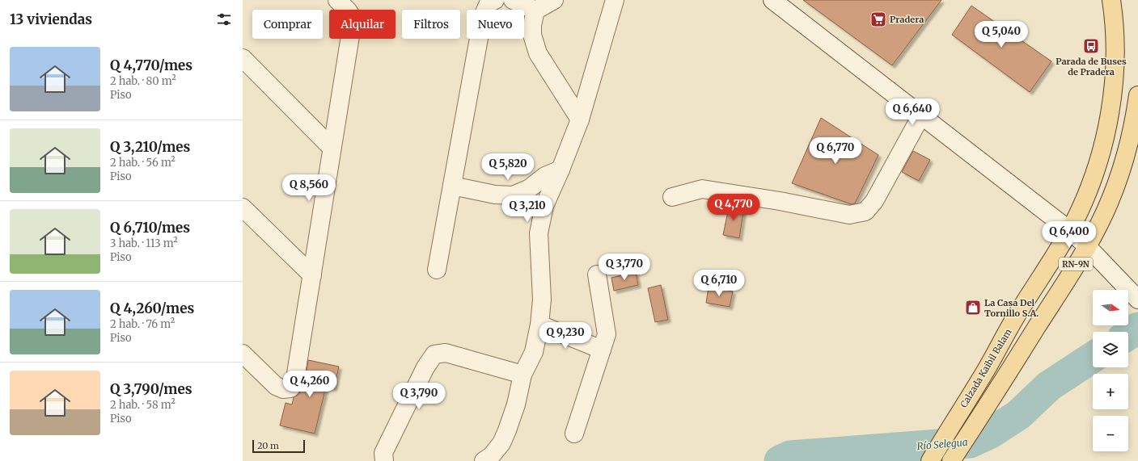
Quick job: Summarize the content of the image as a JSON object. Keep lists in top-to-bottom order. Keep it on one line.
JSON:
{"streets":{"main road":["RN-9N","Calzada Kaibil Balam"]},"water":["Río Selegua"],"places":{"supermarket":["Pradera"],"bus stop":["Parada de Buses de Pradera"],"shop":["La Casa Del Tornillo S.A."]},"scale_bar":"20 m","north":"right","page":{"heading":"13 viviendas","chip":["Comprar","Alquilar","Filtros","Nuevo"],"price":["Q 5,040","Q 6,640","Q 6,770","Q 5,820","Q 8,560","Q 4,770","Q 3,210","Q 6,400","Q 3,770","Q 6,710","Q 9,230","Q 4,260","Q 3,790"],"list":[{"name":"Q 4,770/mes","note":"2 hab. · 80 m² · Piso"},{"name":"Q 3,210/mes","note":"2 hab. · 56 m² · Piso"},{"name":"Q 6,710/mes","note":"3 hab. · 113 m² · Piso"},{"name":"Q 4,260/mes","note":"2 hab. · 76 m² · Piso"},{"name":"Q 3,790/mes","note":"2 hab. · 58 m² · Piso"}],"map_buttons":["+","−"],"scale":"20 m"}}
